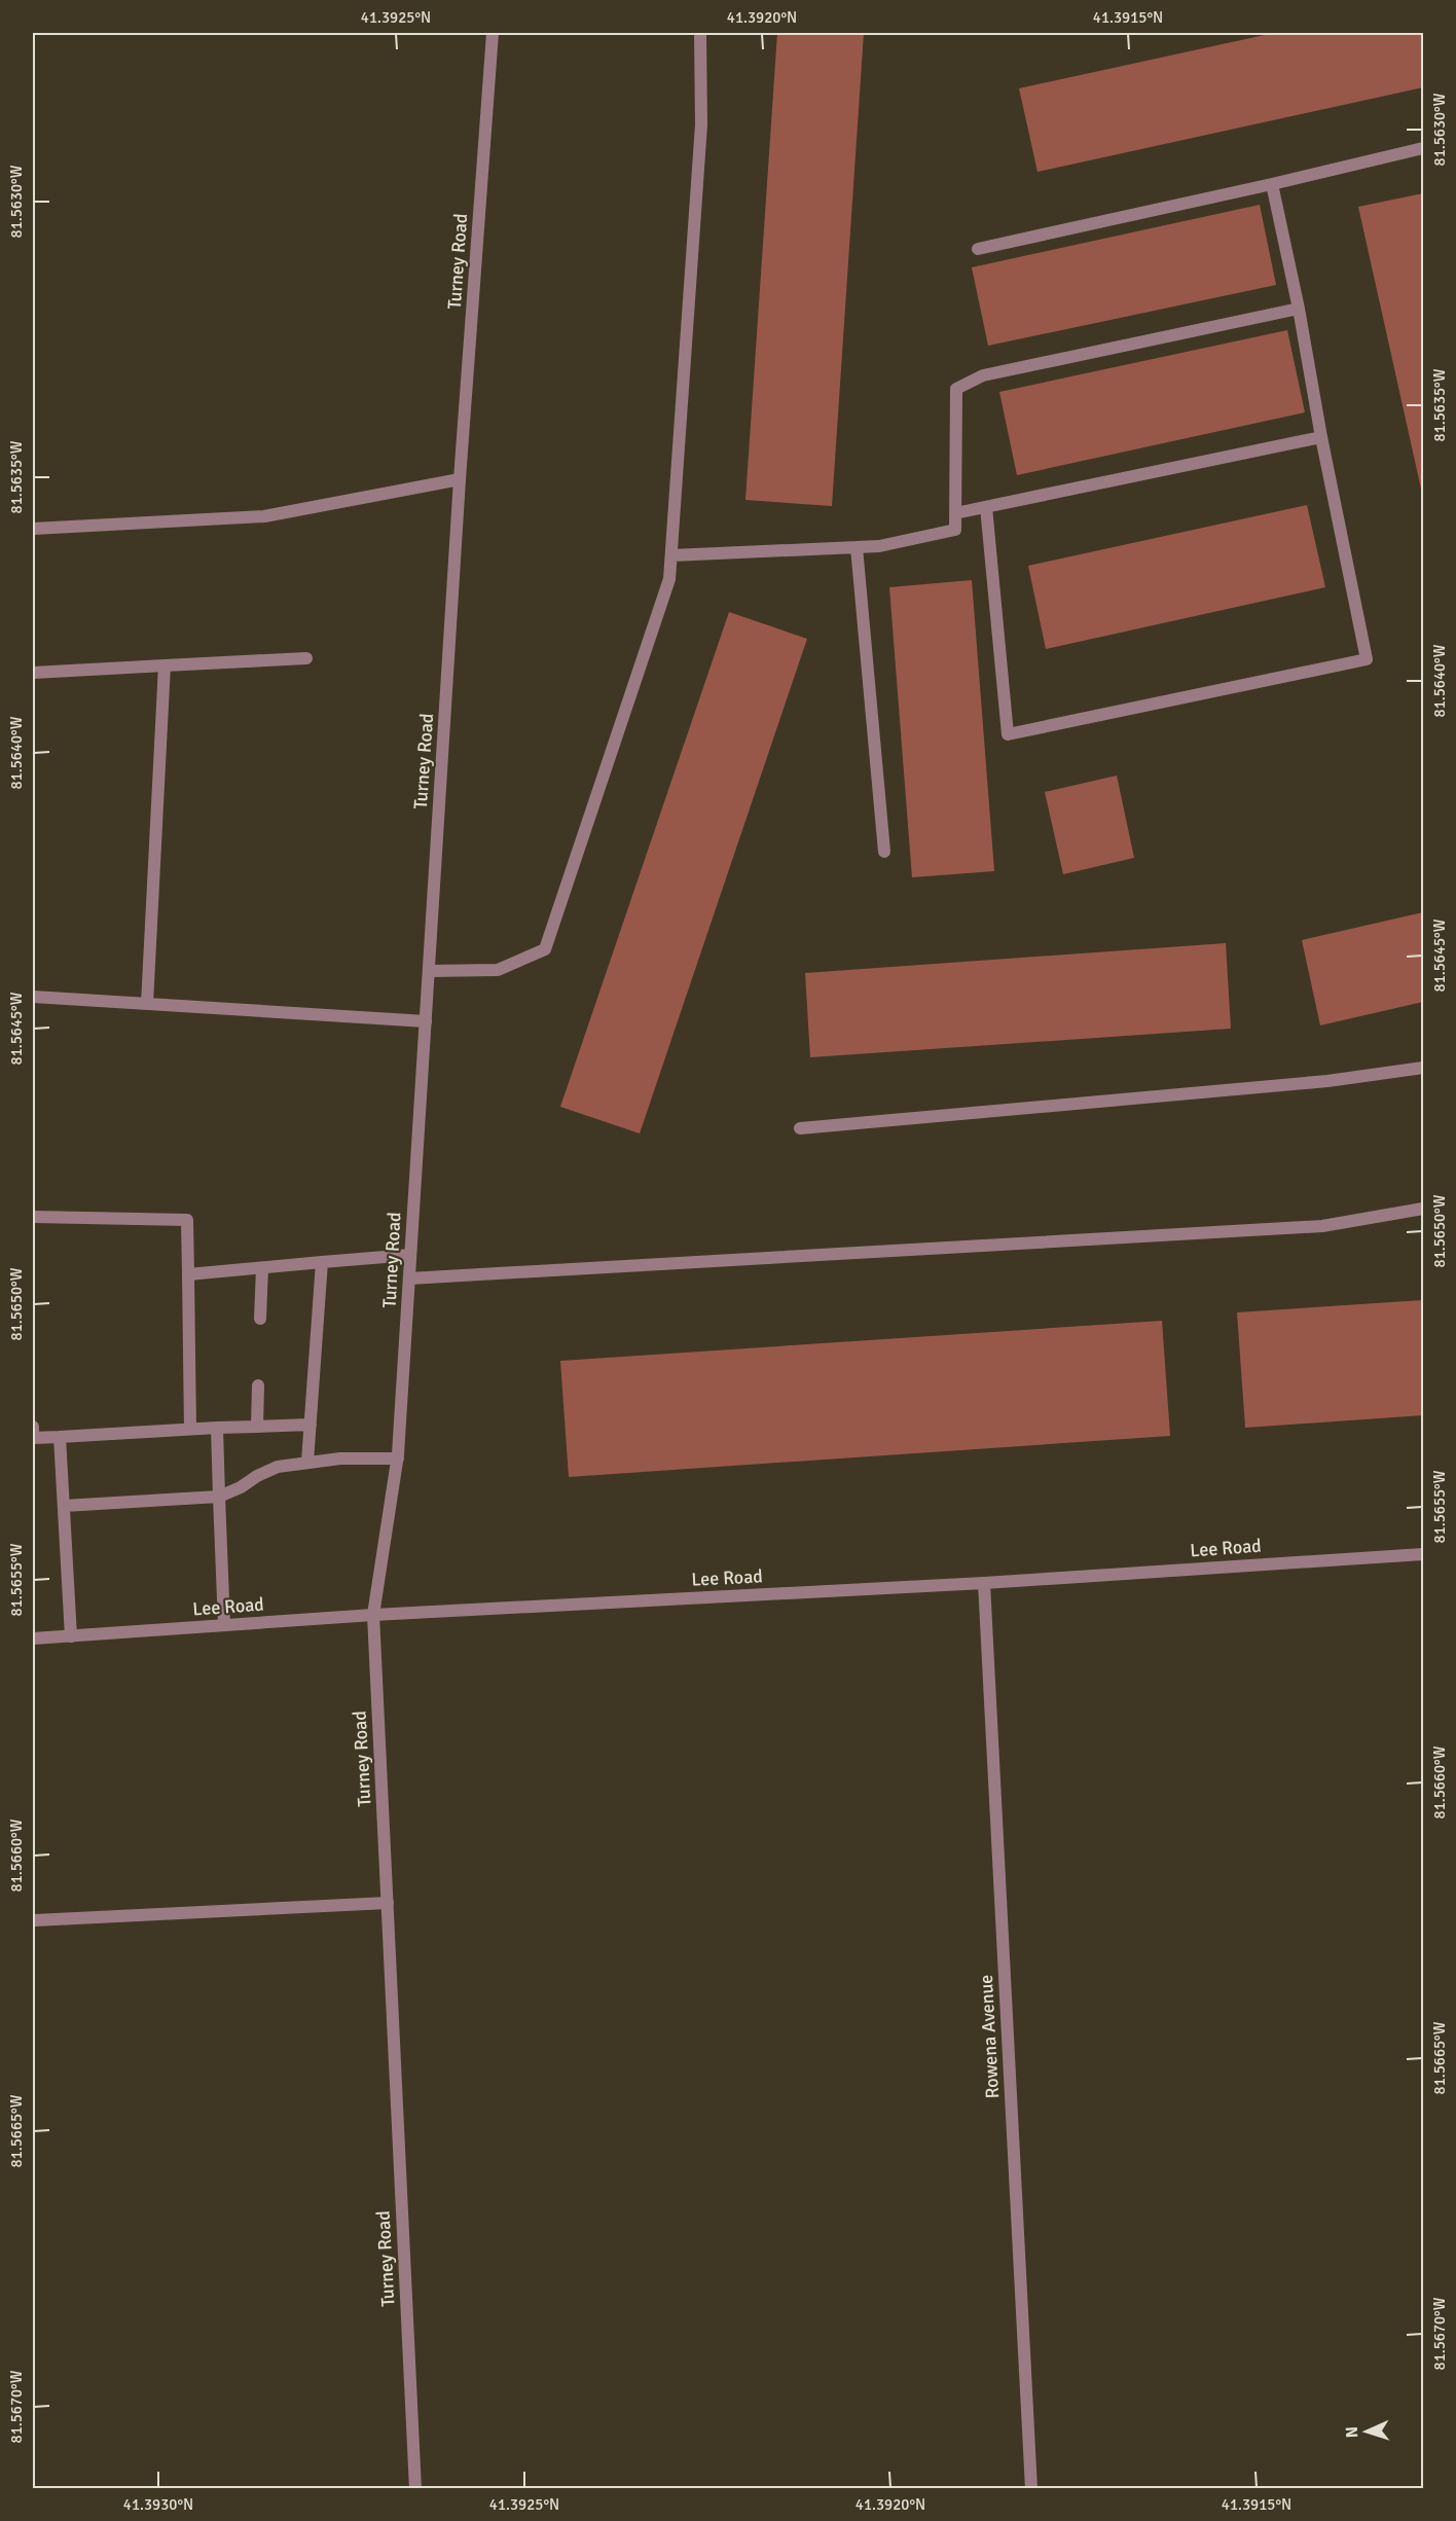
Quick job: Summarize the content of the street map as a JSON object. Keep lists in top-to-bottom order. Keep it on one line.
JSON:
{"streets":{"street":["Turney Road","Lee Road","Rowena Avenue"]},"crossings":[["Turney Road","Lee Road"],["Lee Road","Rowena Avenue"]],"north":"left","coordinates":["41.3925°N","41.3920°N","41.3915°N","81.5630°W","81.5635°W","81.5640°W","81.5645°W","81.5650°W","81.5655°W","81.5660°W","81.5665°W","81.5670°W","41.3930°N"]}
